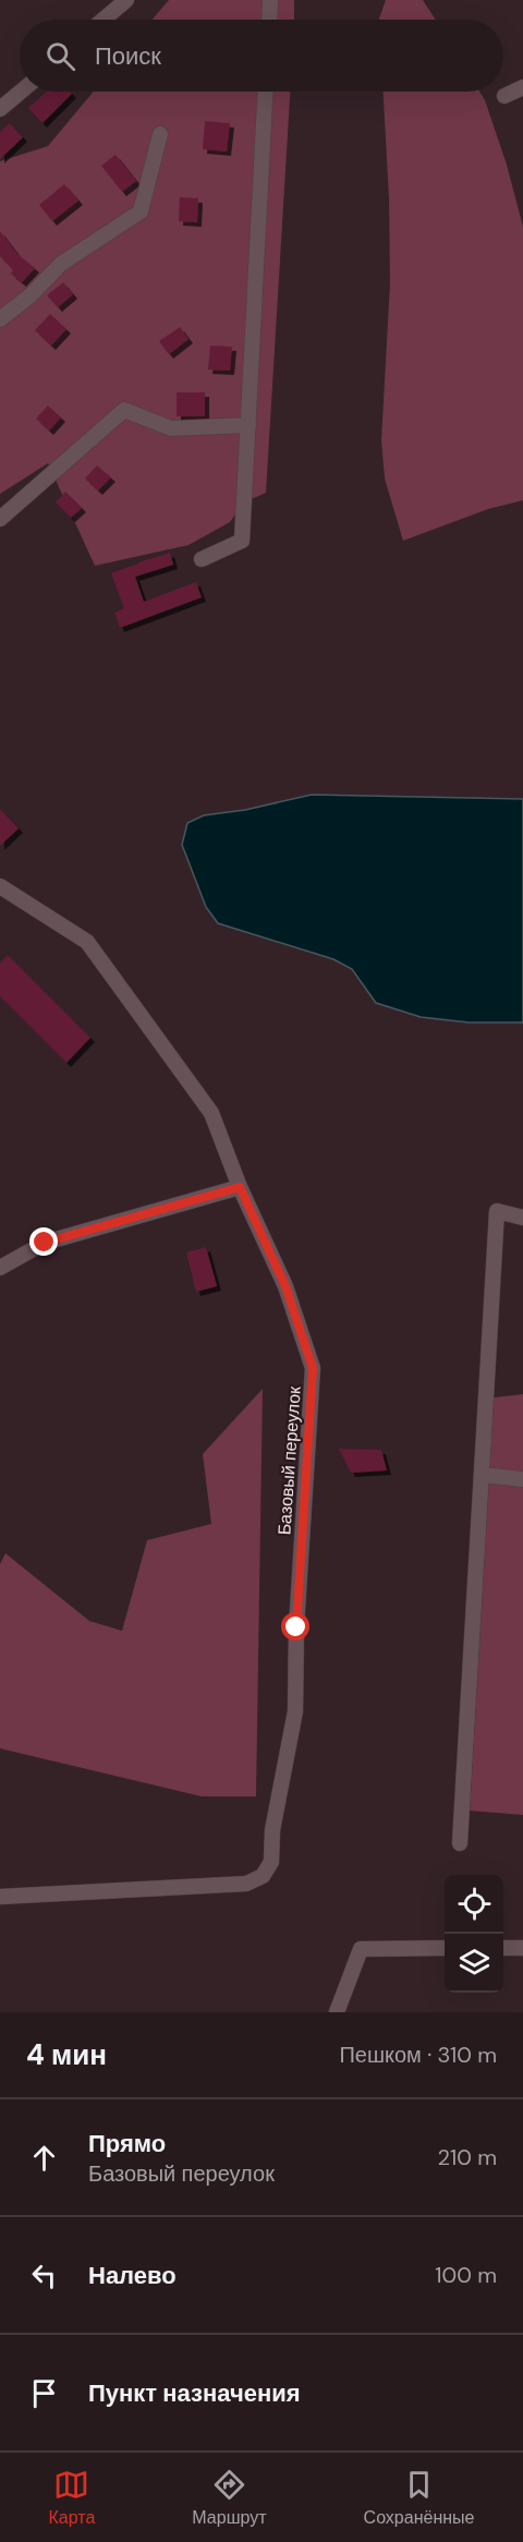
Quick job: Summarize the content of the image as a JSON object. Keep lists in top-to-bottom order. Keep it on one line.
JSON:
{"streets":{"street":["Базовый переулок"]},"page":{"search":"Поиск","heading":["4 мин","Пешком · 310 m"],"list":[["Прямо","Базовый переулок","210 m"],["Налево","100 m"],"Пункт назначения"],"nav":["Карта","Маршрут","Сохранённые"]}}
